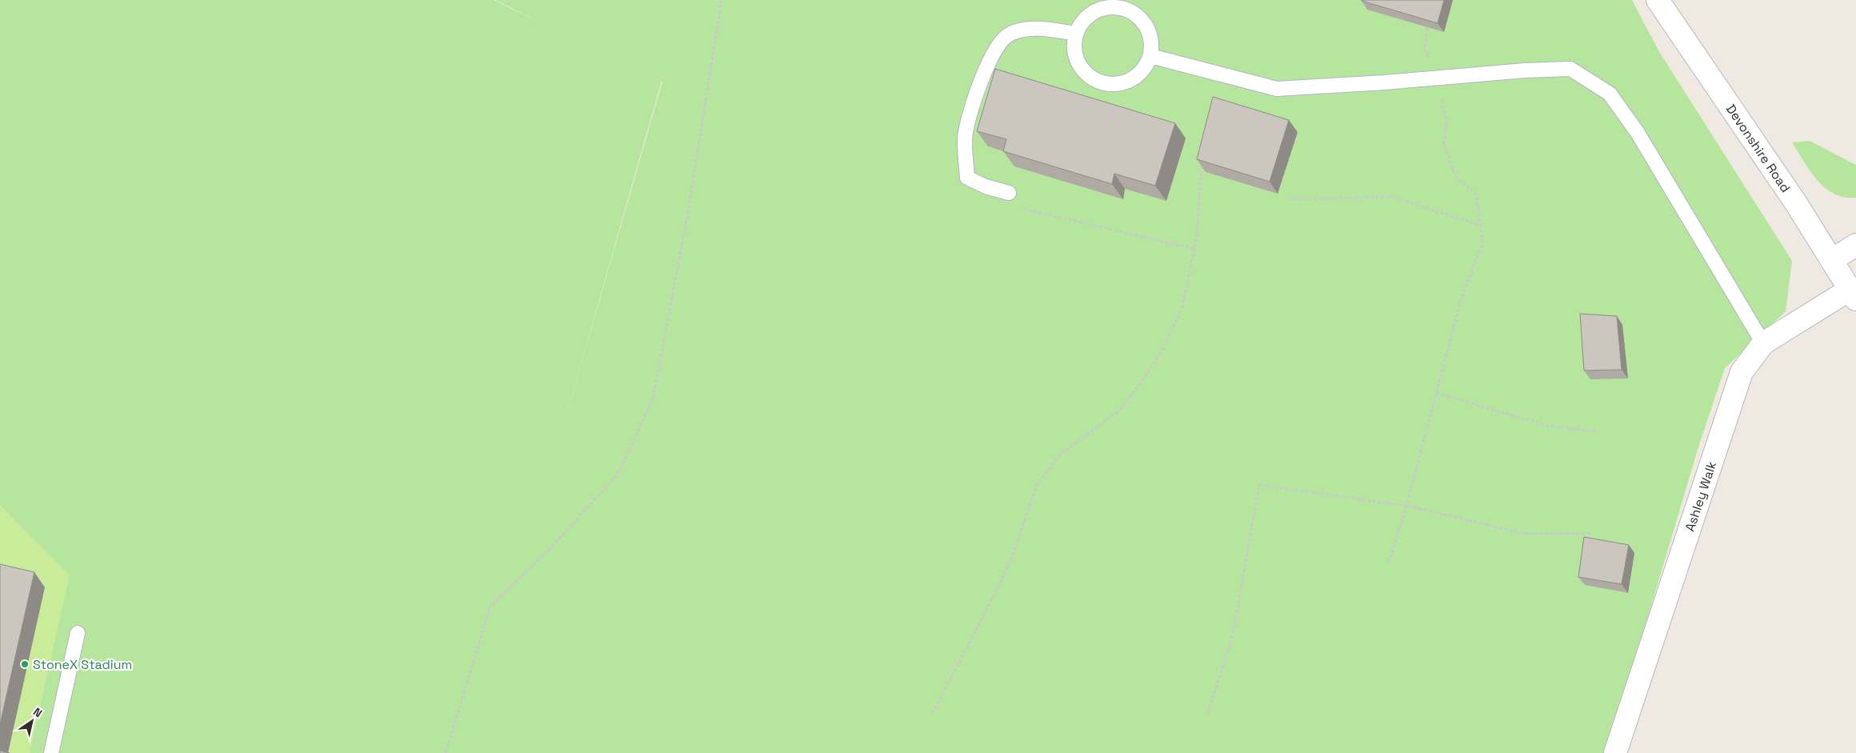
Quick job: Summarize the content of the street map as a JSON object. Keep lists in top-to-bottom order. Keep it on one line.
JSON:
{"streets":{"street":["Devonshire Road","Ashley Walk"]},"crossings":[["Devonshire Road","Ashley Walk"]],"places":["StoneX Stadium"],"north":"top right"}
